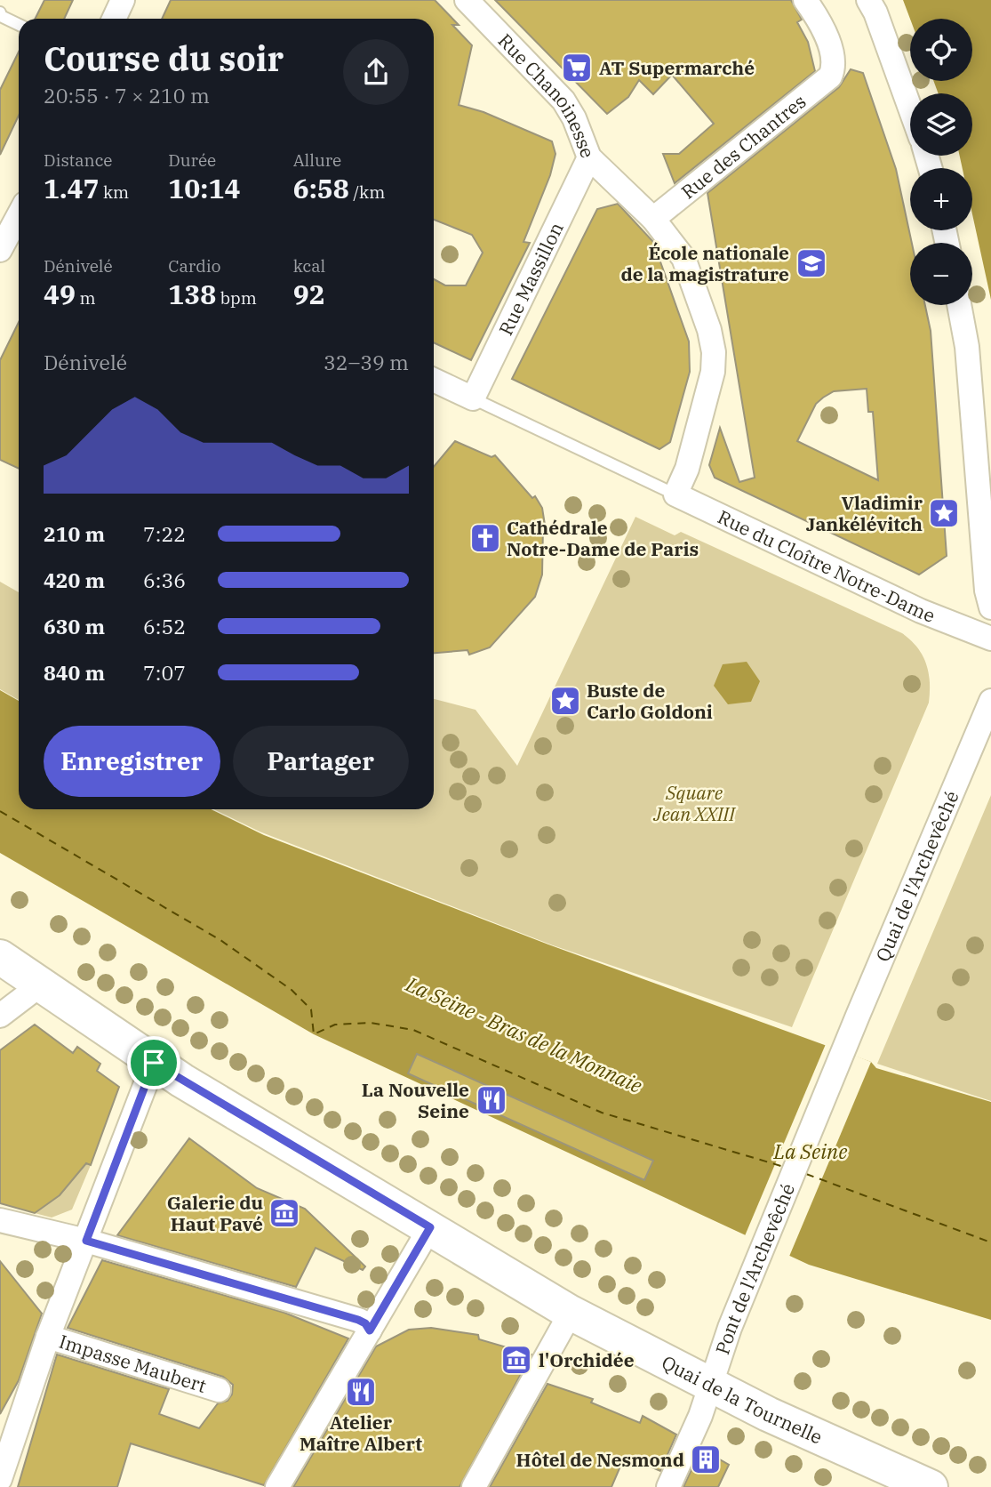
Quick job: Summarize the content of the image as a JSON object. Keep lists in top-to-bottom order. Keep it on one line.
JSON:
{"streets":{"main road":["Quai de la Tournelle"],"street":["Rue Chanoinesse","Rue des Chantres","Rue Massillon","Rue du Cloître Notre-Dame","Quai de l'Archevêché","Pont de l'Archevêché","Impasse Maubert"]},"crossings":[["Rue Chanoinesse","Rue des Chantres"],["Rue Chanoinesse","Rue Massillon"],["Rue Chanoinesse","Rue du Cloître Notre-Dame"],["Rue Massillon","Rue du Cloître Notre-Dame"],["Quai de l'Archevêché","Pont de l'Archevêché"],["Pont de l'Archevêché","Quai de la Tournelle"]],"water":["La Seine - Bras de la Monnaie","La Seine"],"parks":["Square Jean XXIII"],"places":{"supermarket":["AT Supermarché"],"school or university":["École nationale de la magistrature"],"place":["Vladimir Jankélévitch","Buste de Carlo Goldoni"],"church":["Cathédrale Notre-Dame de Paris"],"restaurant":["La Nouvelle Seine","Atelier Maître Albert"],"museum":["Galerie du Haut Pavé","l'Orchidée"],"building":["Hôtel de Nesmond"]},"page":{"map_buttons":["+","−"],"heading":["Course du soir","20:55 · 7 × 210 m"],"stats":[["Distance","1.47 km"],["Durée","10:14"],["Allure","6:58 /km"],["Dénivelé","49 m"],["Cardio","138 bpm"],["kcal","92"]],"chart":["Dénivelé","32–39 m"],"list":[{"name":"210 m","note":"7:22"},{"name":"420 m","note":"6:36"},{"name":"630 m","note":"6:52"},{"name":"840 m","note":"7:07"}],"buttons":["Enregistrer","Partager"]}}
